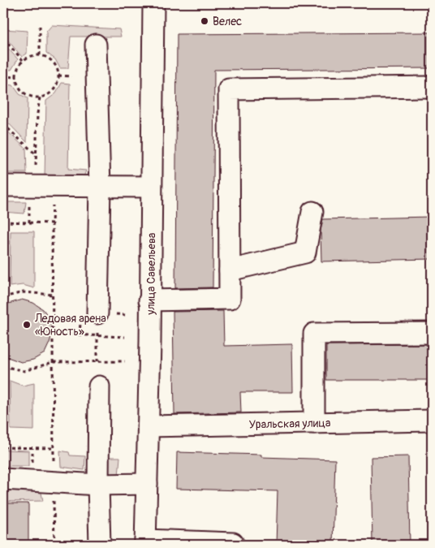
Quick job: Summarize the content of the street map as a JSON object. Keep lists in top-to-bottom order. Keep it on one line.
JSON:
{"streets":{"street":["улица Савельева","Уральская улица"]},"crossings":[["улица Савельева","Уральская улица"]],"places":["Велес","Ледовая арена «Юность»"]}
